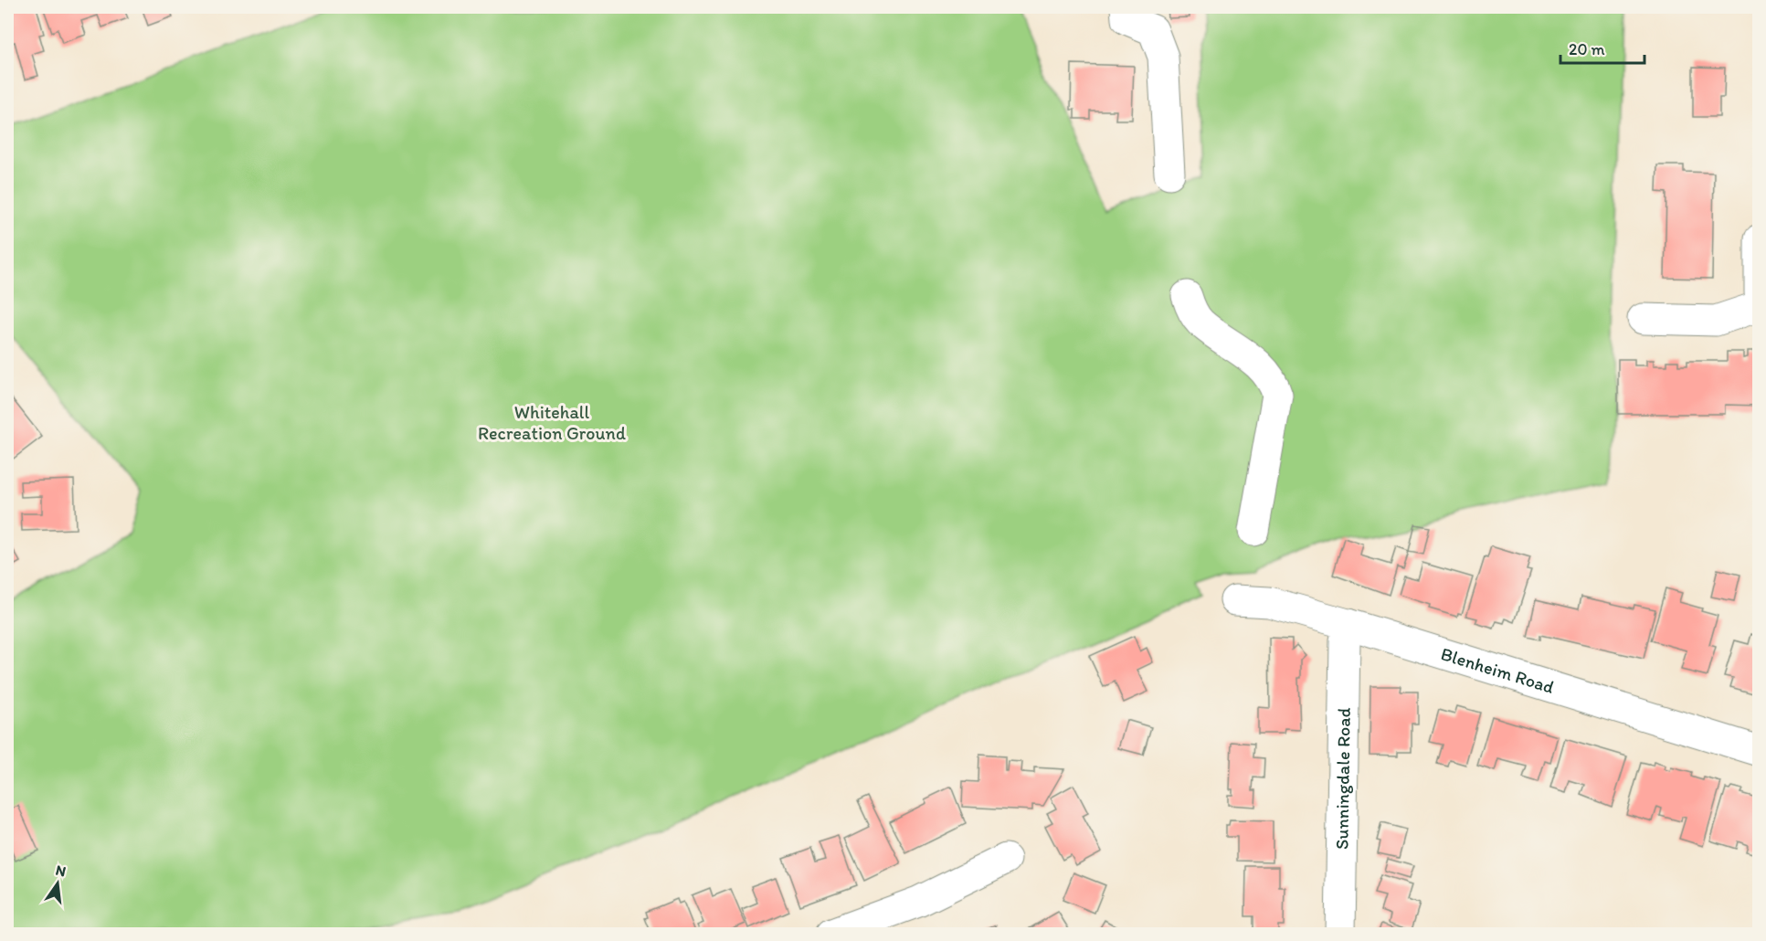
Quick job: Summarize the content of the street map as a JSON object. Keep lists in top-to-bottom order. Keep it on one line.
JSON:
{"streets":{"street":["Blenheim Road","Sunningdale Road"]},"crossings":[["Blenheim Road","Sunningdale Road"]],"parks":["Whitehall Recreation Ground"],"scale_bar":"20 m","north":"top"}
